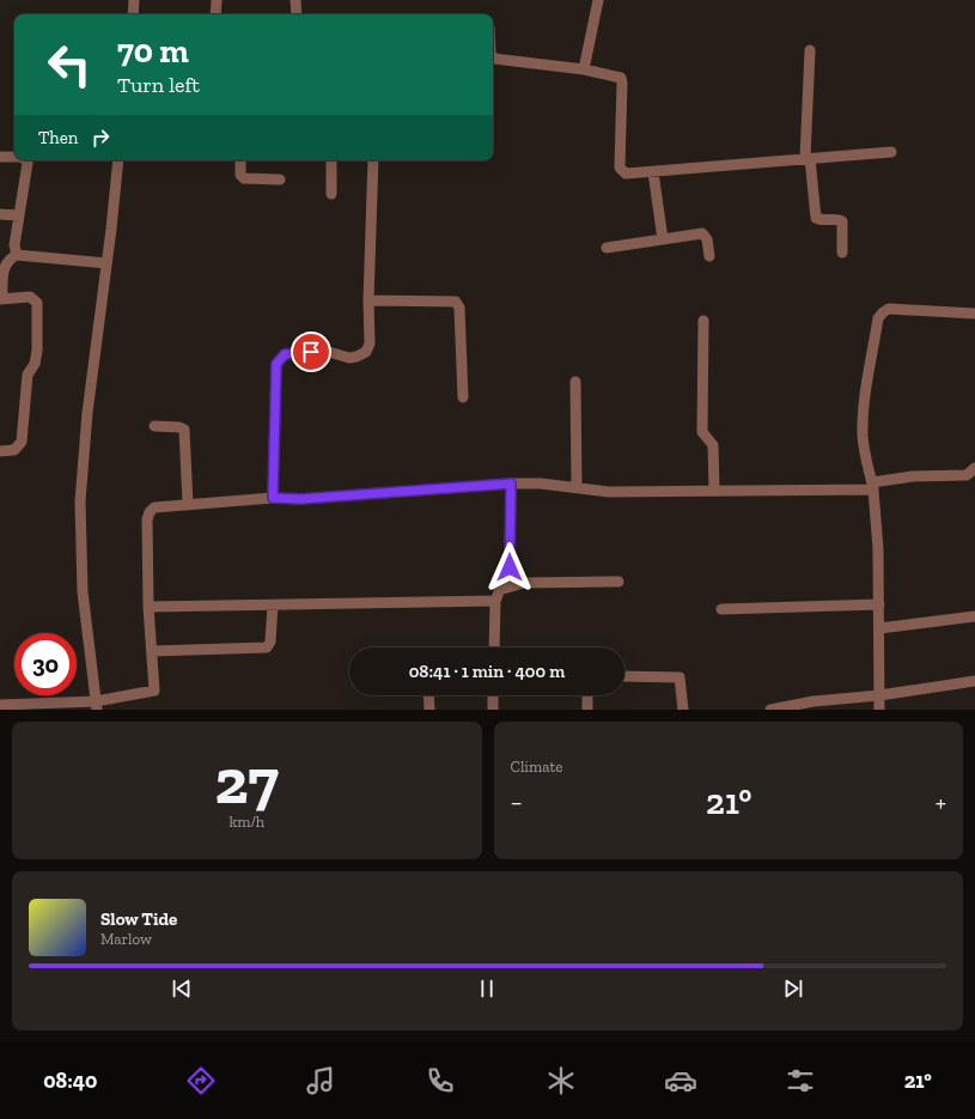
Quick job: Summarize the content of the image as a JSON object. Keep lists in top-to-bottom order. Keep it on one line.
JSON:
{"page":{"turn":["70 m","Turn left"],"then":"Then","limit":"30","trip":"08:41 · 1 min · 400 m","tile":[["27","km/h"],"Climate"],"heat":["−","21°","+"],"song":["Slow Tide","Marlow"],"tabs":["08:40","21°"]}}
